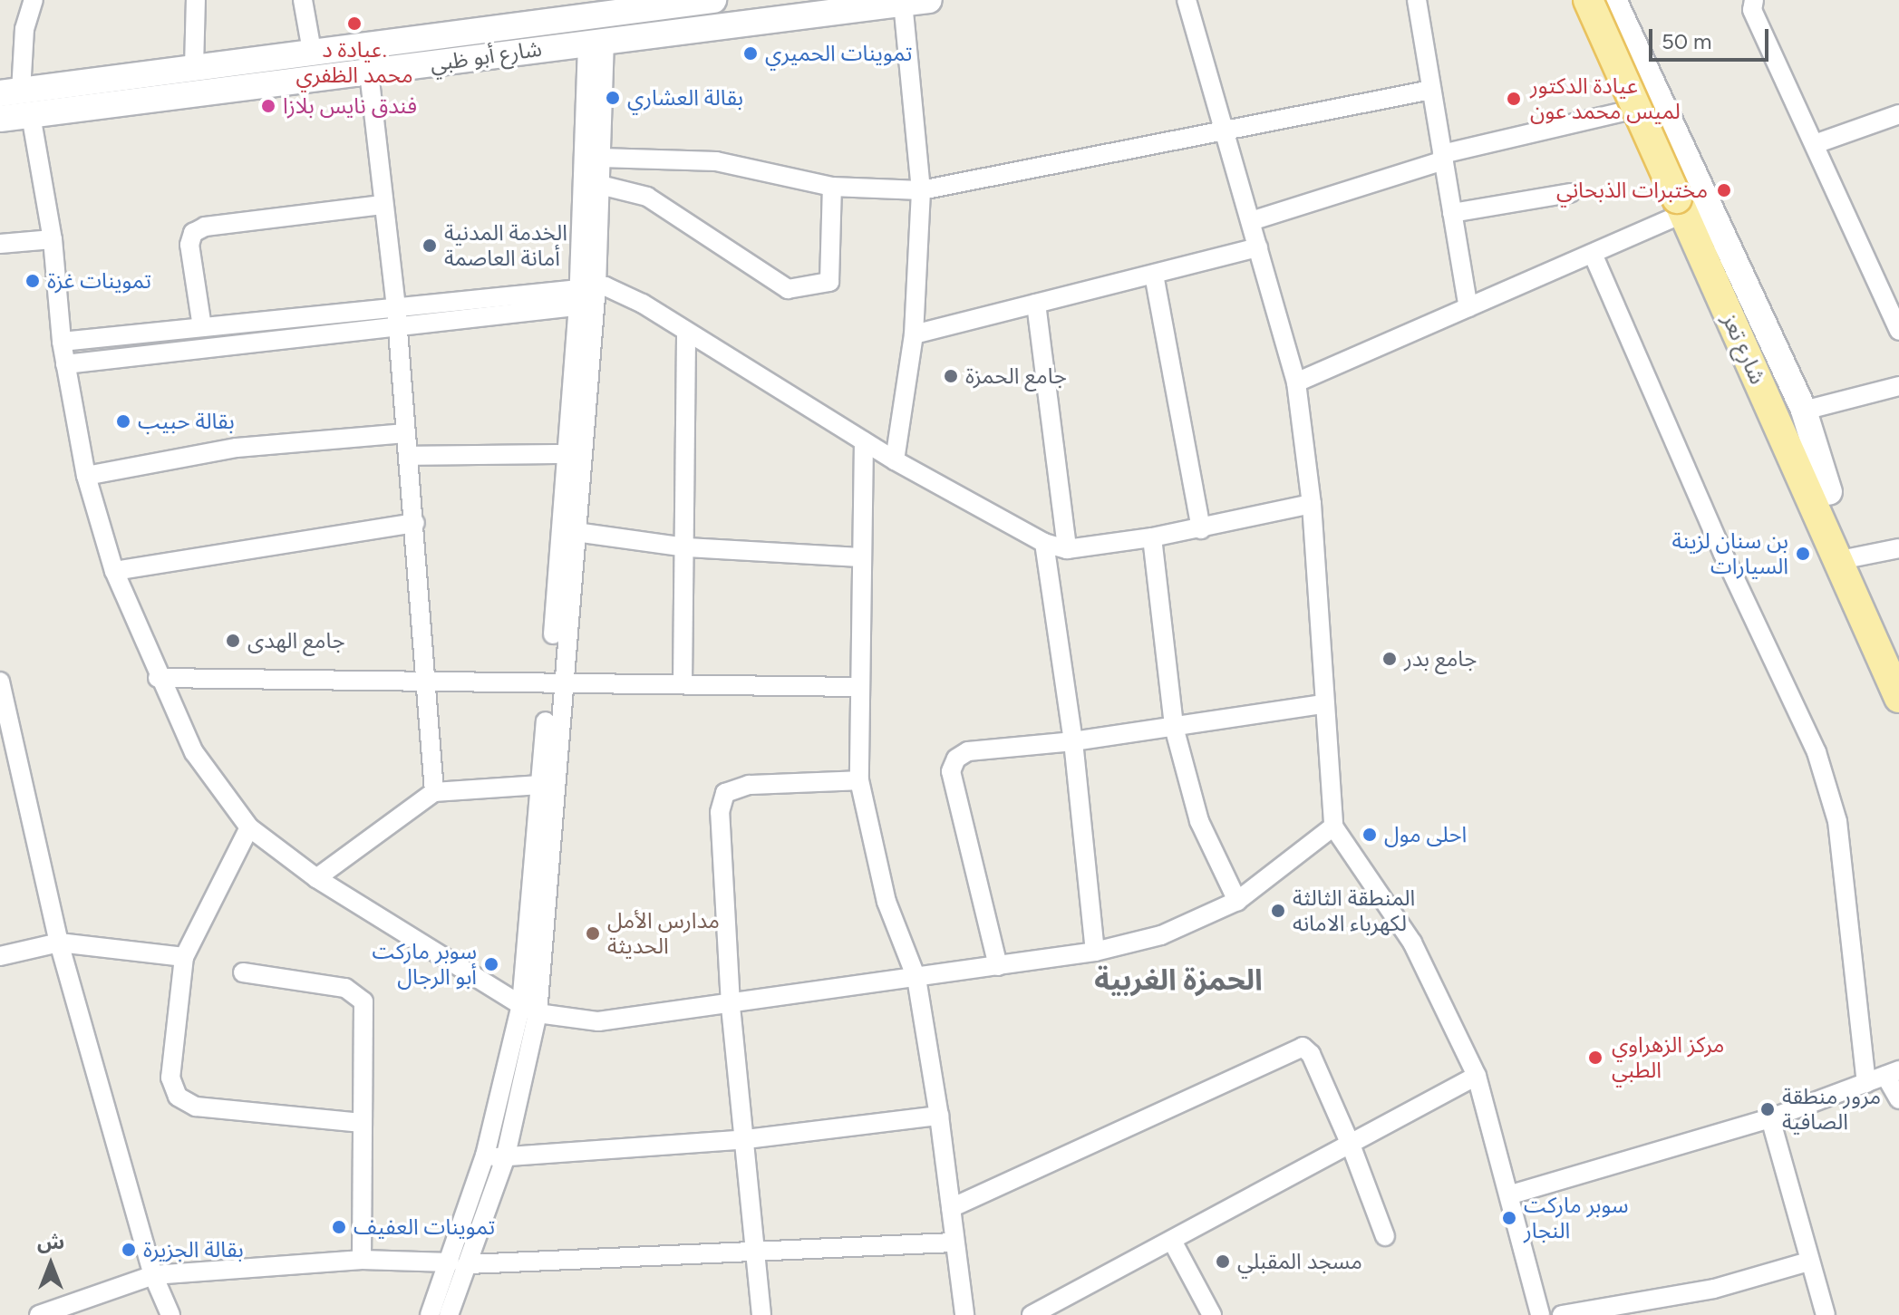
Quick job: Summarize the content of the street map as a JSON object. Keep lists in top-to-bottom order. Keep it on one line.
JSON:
{"streets":{"main road":["شارع أبو ظبي","شارع تعز"]},"districts":["الحمزة الغربية"],"places":["عيادة د. محمد الظفري","تموينات الحميري","بقالة العشاري","عيادة الدكتور لميس محمد عون","فندق نايس بلازا","مختبرات الذبحاني","الخدمة المدنية أمانة العاصمة","تموينات غزة","جامع الحمزة","بقالة حبيب","بن سنان لزينة السيارات","جامع الهدى","جامع بدر","احلى مول","المنطقة الثالثة لكهرباء الامانه","مدارس الأمل الحديثة","سوبر ماركت أبو الرجال","مركز الزهراوي الطبي","مرور منطقة الصافية","سوبر ماركت النجار","تموينات العفيف","بقالة الجزيرة","مسجد المقبلي"],"scale_bar":"50 m","north":"top"}
